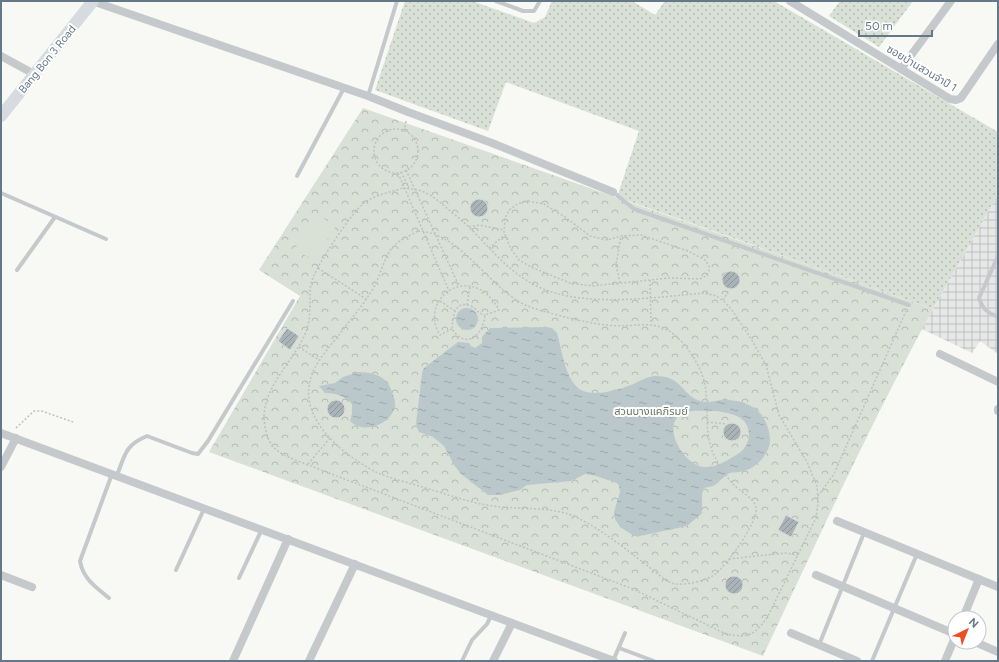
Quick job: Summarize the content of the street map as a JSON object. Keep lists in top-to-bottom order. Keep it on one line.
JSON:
{"streets":{"main road":["Bang Bon 3 Road"],"street":["ซอยบ้านสวนจำปี 1"]},"parks":["สวนบางแคภิรมย์"],"scale_bar":"50 m","north":"top right"}
